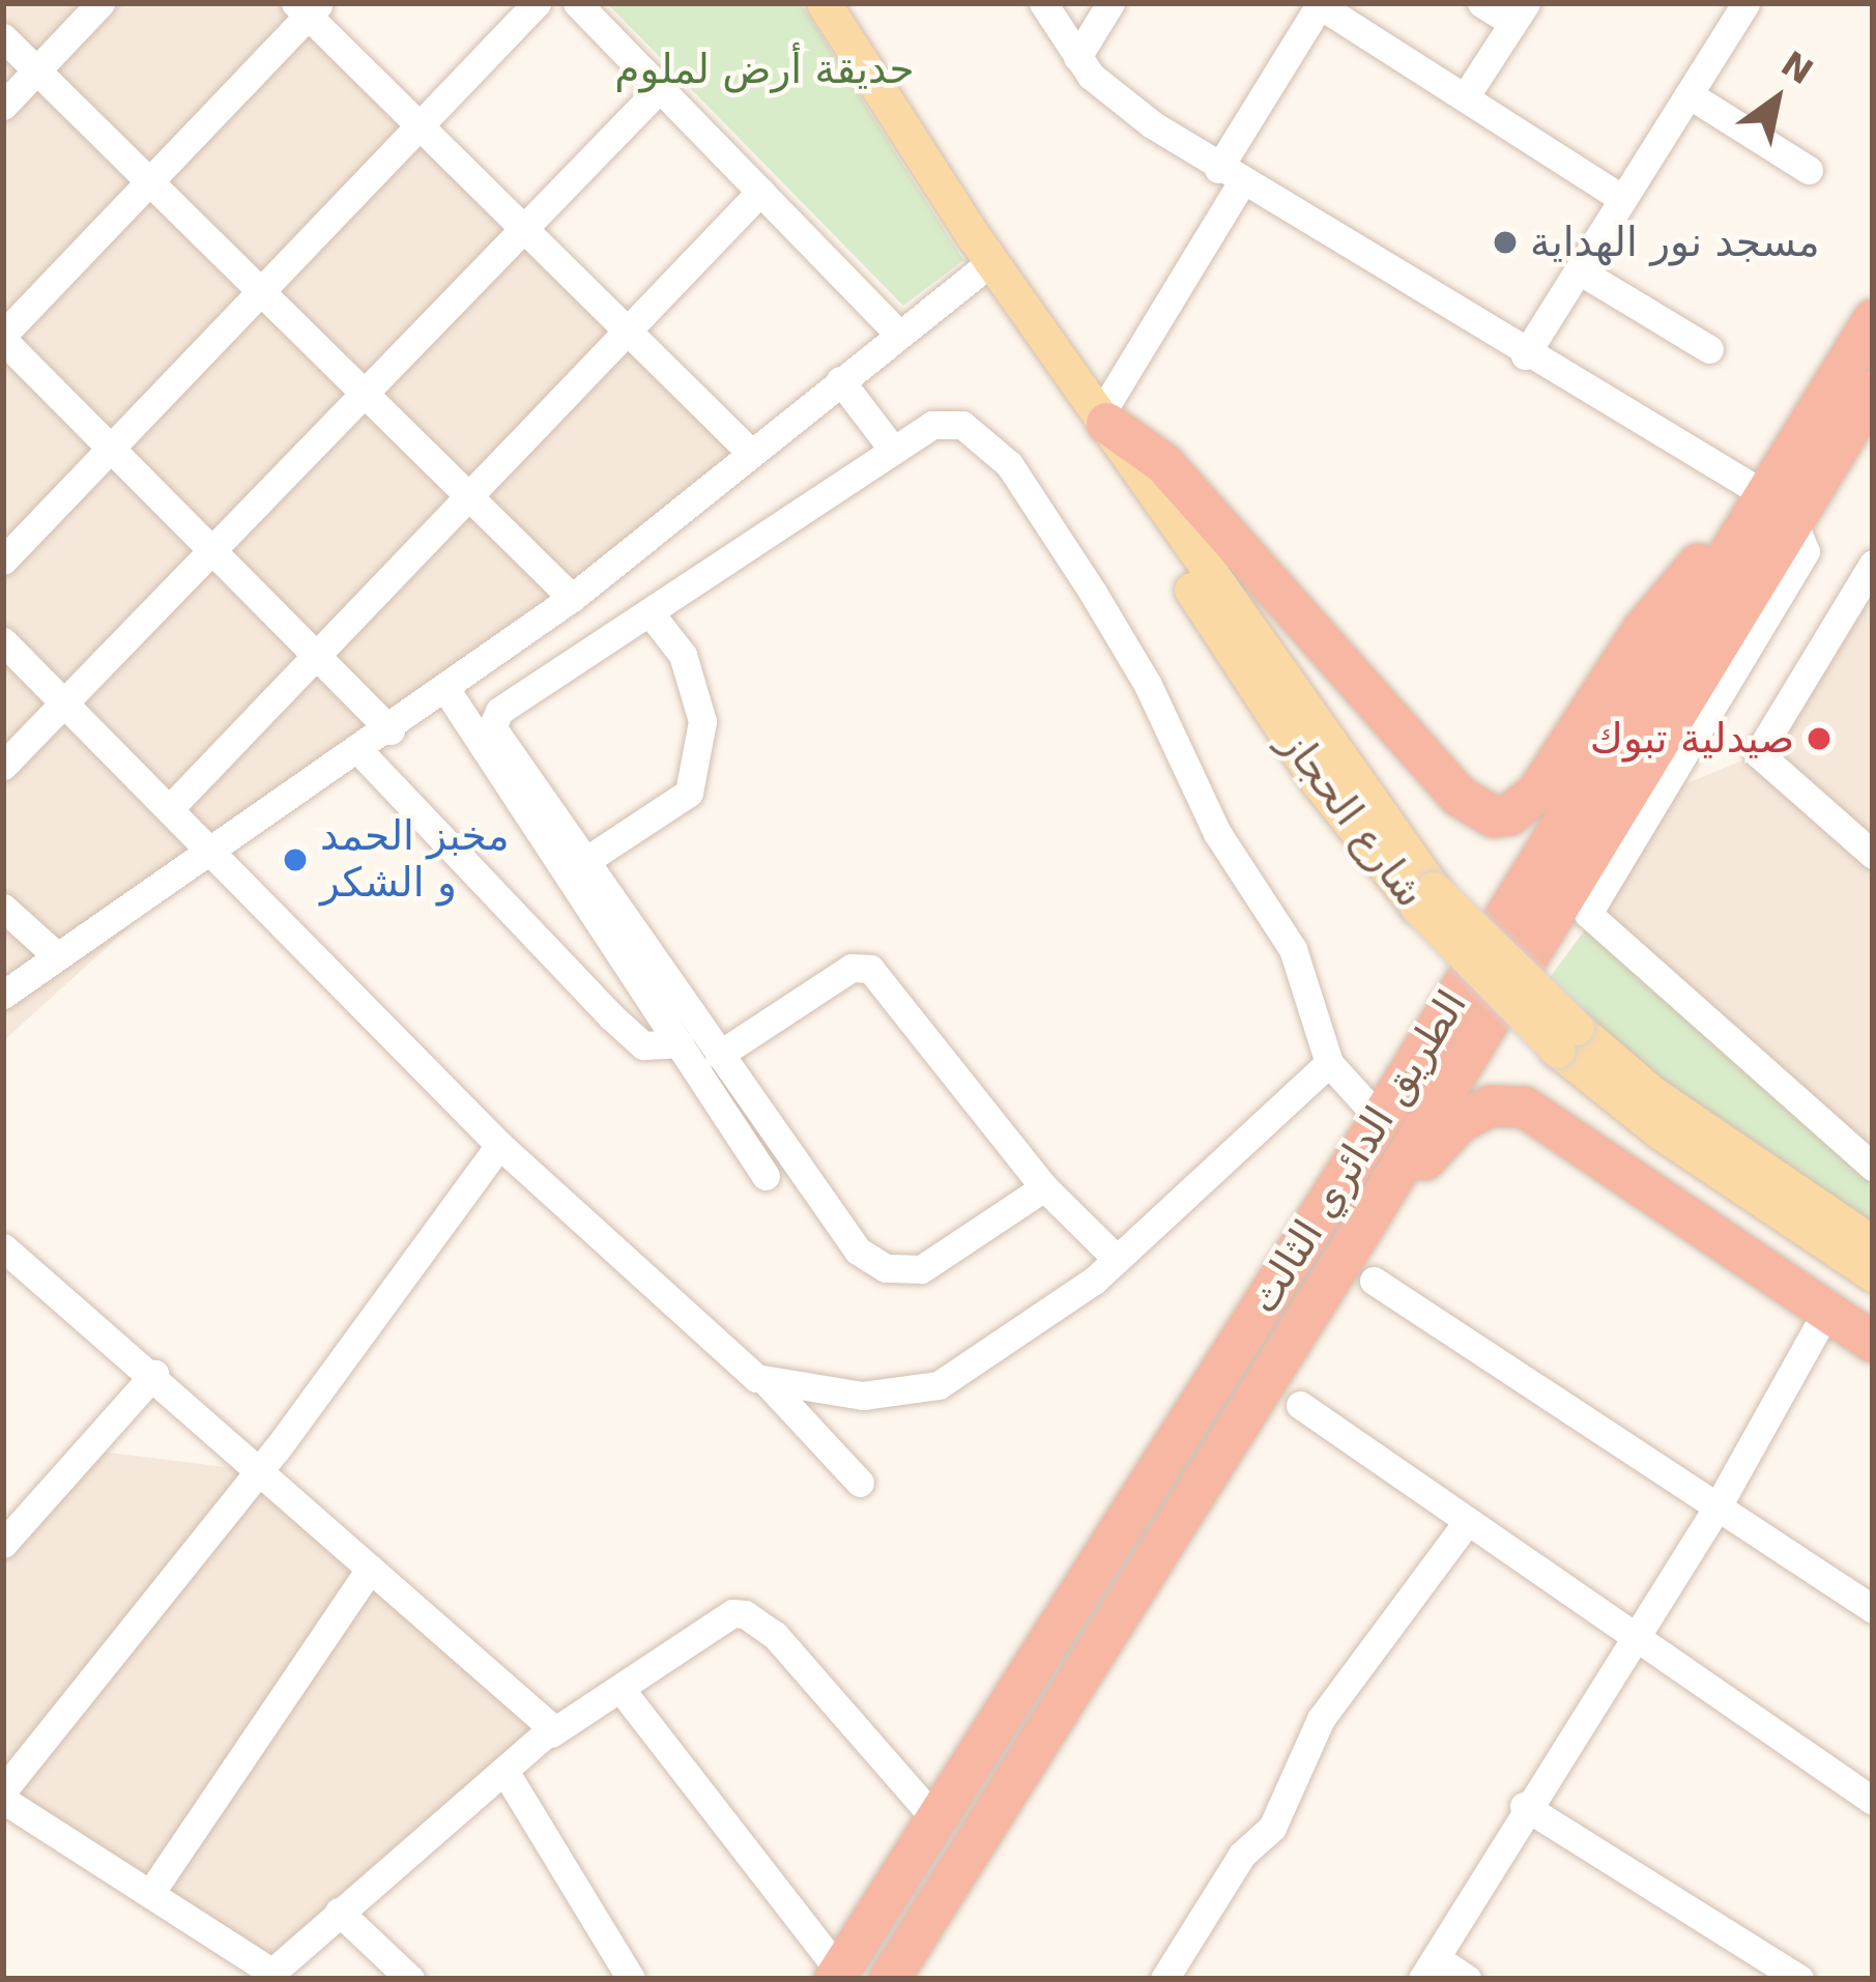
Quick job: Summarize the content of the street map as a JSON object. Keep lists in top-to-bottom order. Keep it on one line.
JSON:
{"streets":{"highway":["الطريق الدائري الثالث"],"main road":["شارع الحجاز"]},"parks":["حديقة أرض لملوم"],"places":["مسجد نور الهداية","صيدلية تبوك","مخبز الحمد و الشكر"],"north":"top right"}
